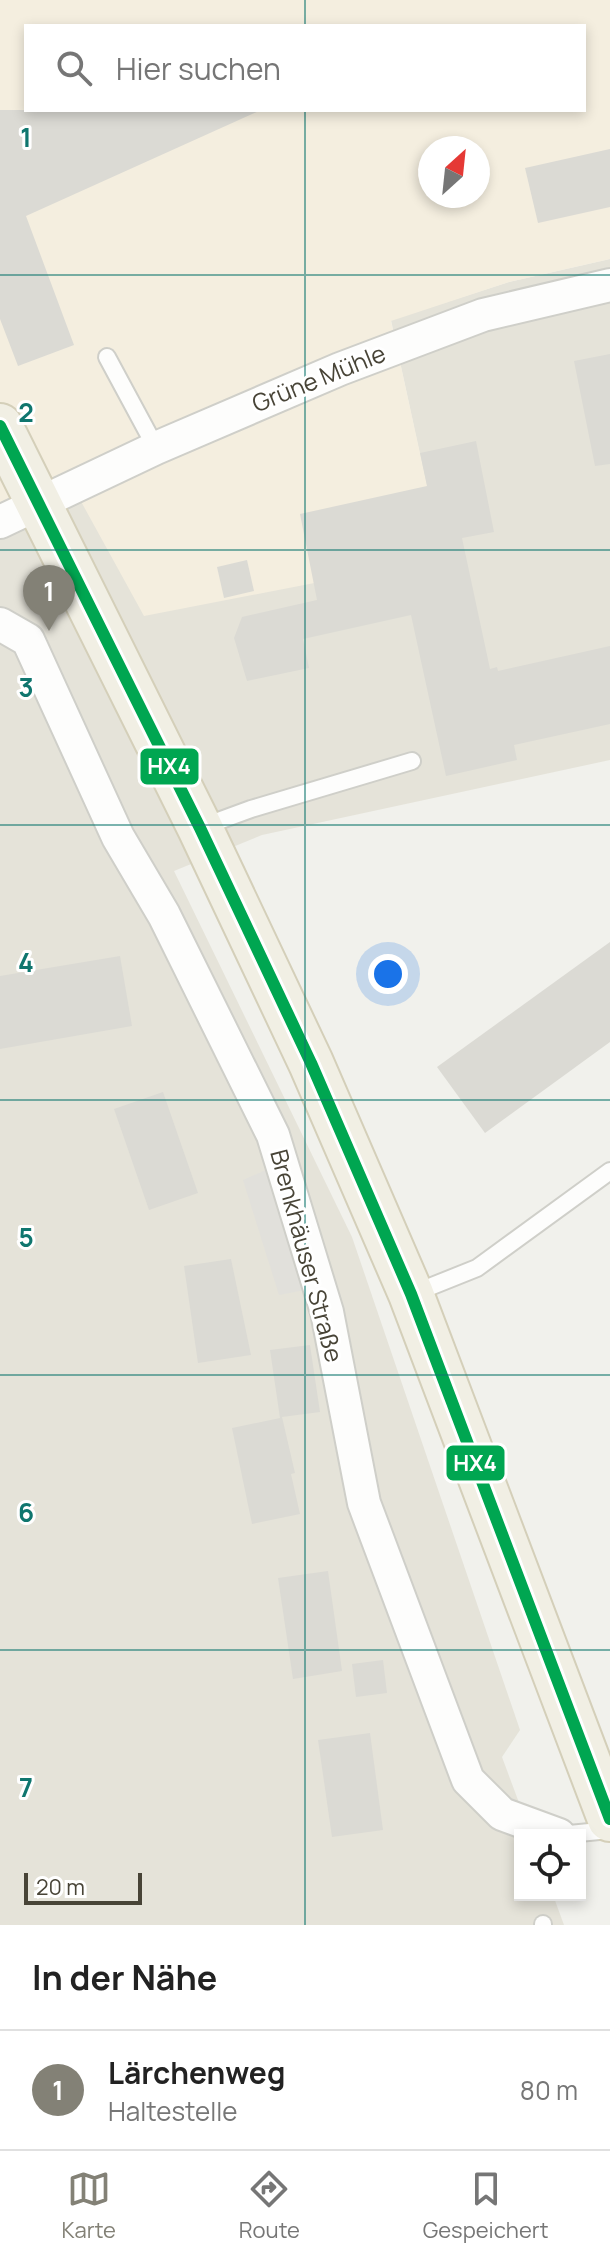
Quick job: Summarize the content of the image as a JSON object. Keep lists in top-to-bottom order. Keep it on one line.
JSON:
{"streets":{"street":["Grüne Mühle","Brenkhäuser Straße"]},"lines":["transit line HX4"],"scale_bar":"20 m","north":"top right","page":{"search":"Hier suchen","pins":"1","scale":"20 m","heading":"In der Nähe","list":[{"mark":"1","name":"Lärchenweg","note":"Haltestelle","value":"80 m"}],"nav":["Karte","Route","Gespeichert"]},"grid":{"rows":["1","2","3","4","5","6","7"]}}
